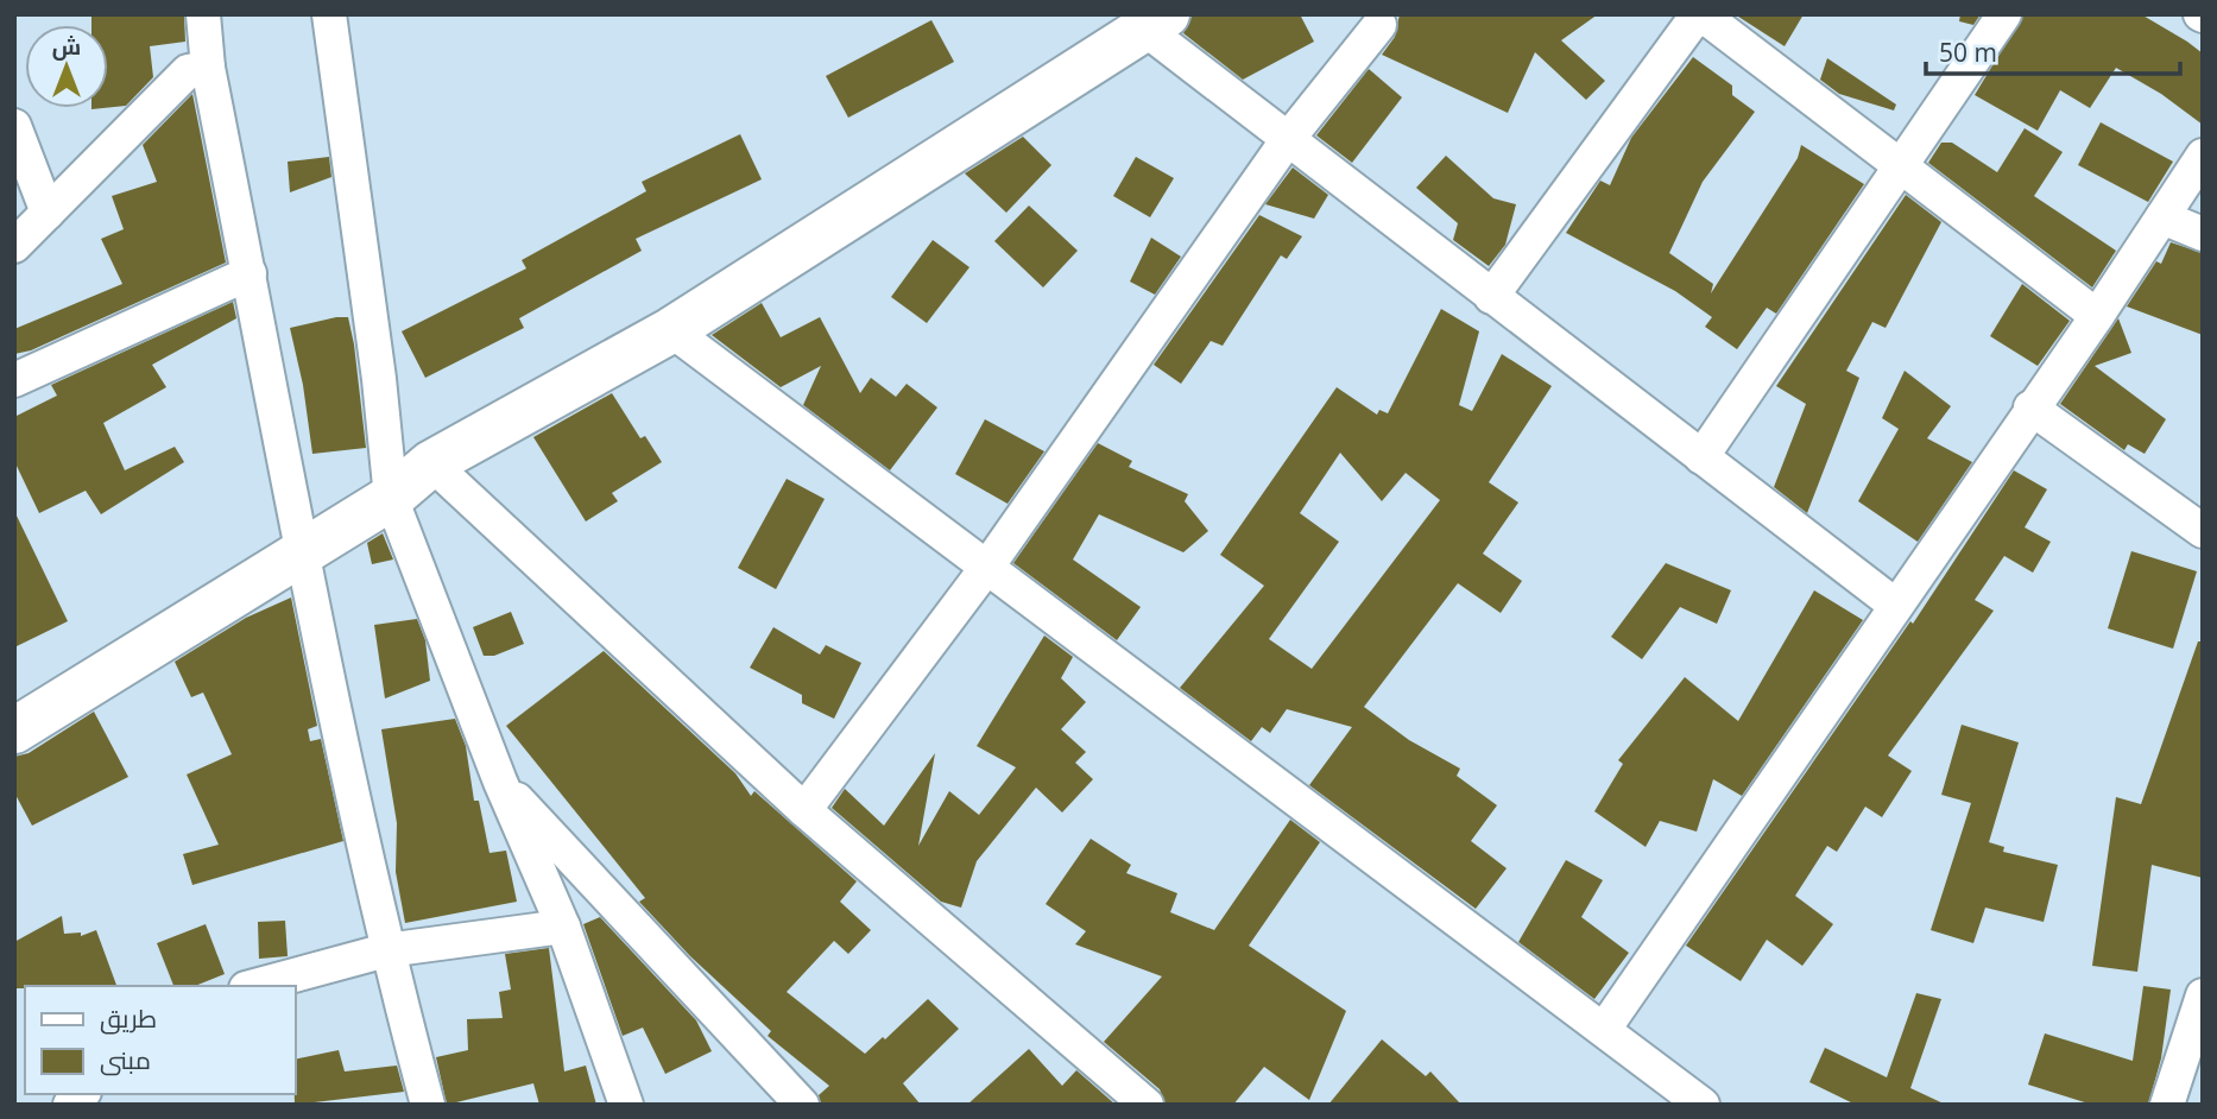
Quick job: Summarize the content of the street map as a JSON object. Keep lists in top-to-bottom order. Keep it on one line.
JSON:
{"legend":["طريق","مبنى"],"scale_bar":"50 m","north":"top"}
